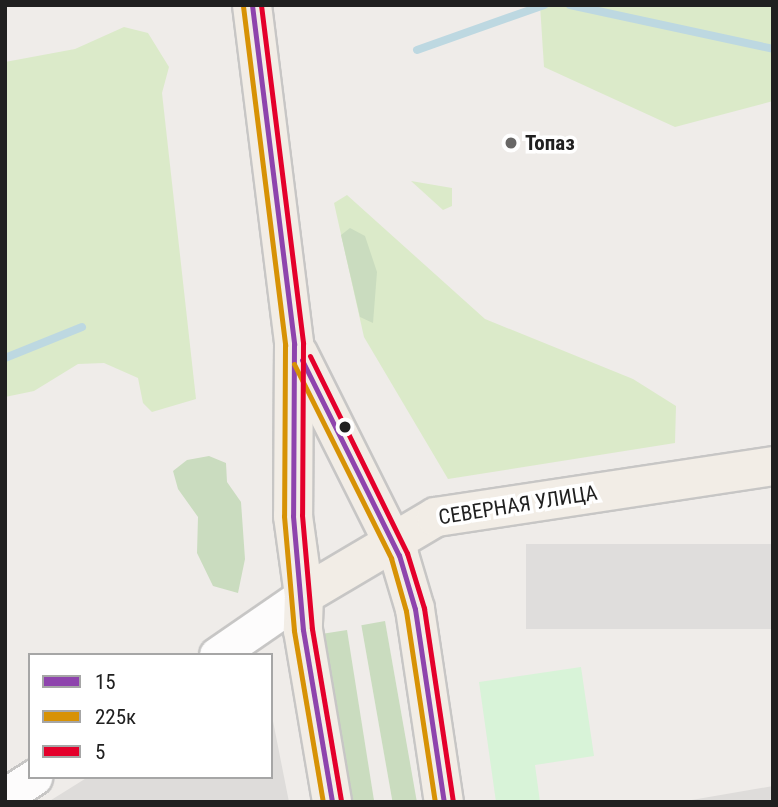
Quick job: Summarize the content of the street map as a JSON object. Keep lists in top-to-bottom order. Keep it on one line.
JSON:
{"streets":{"main road":["СЕВЕРНАЯ УЛИЦА"]},"places":["Топаз"],"lines":["transit line 15","transit line 5","transit line 225к"],"legend":["15","225к","5"]}
